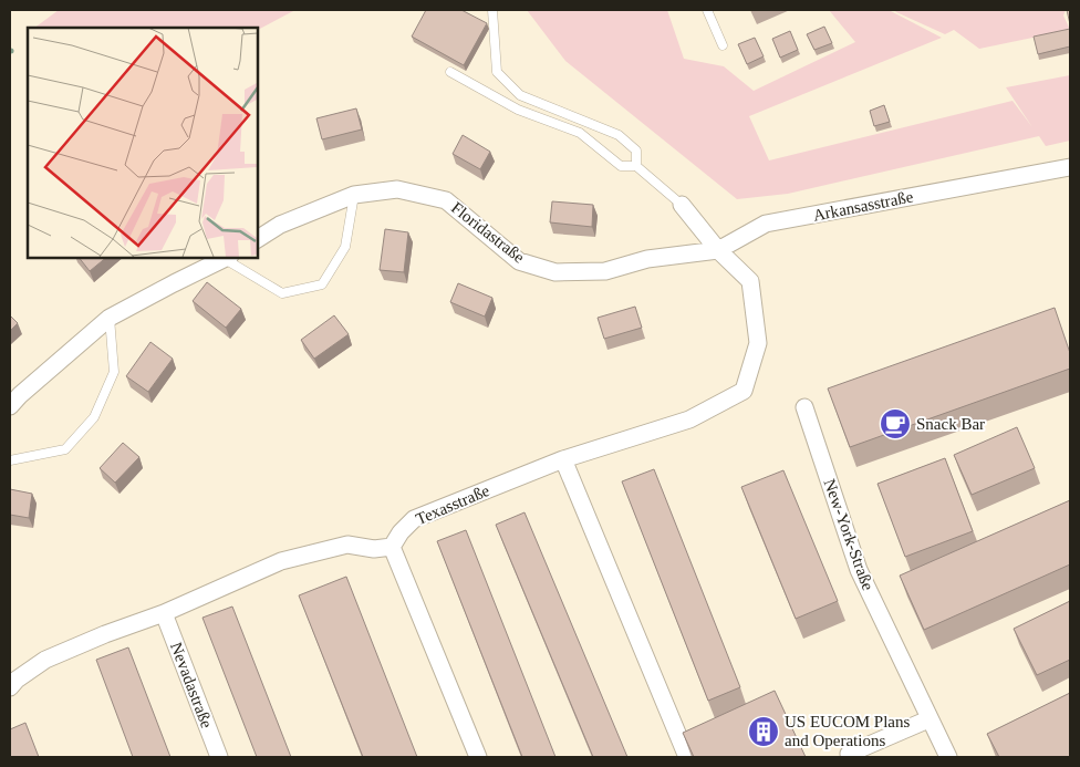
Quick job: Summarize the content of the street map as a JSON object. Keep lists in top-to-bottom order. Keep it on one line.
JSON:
{"streets":{"street":["Arkansasstraße","Floridastraße","Texasstraße","New-York-Straße","Nevadastraße"]},"crossings":[["Arkansasstraße","Floridastraße"],["Arkansasstraße","Texasstraße"],["Floridastraße","Texasstraße"]],"places":{"cafe":["Snack Bar"],"building":["US EUCOM Plans and Operations"]}}
